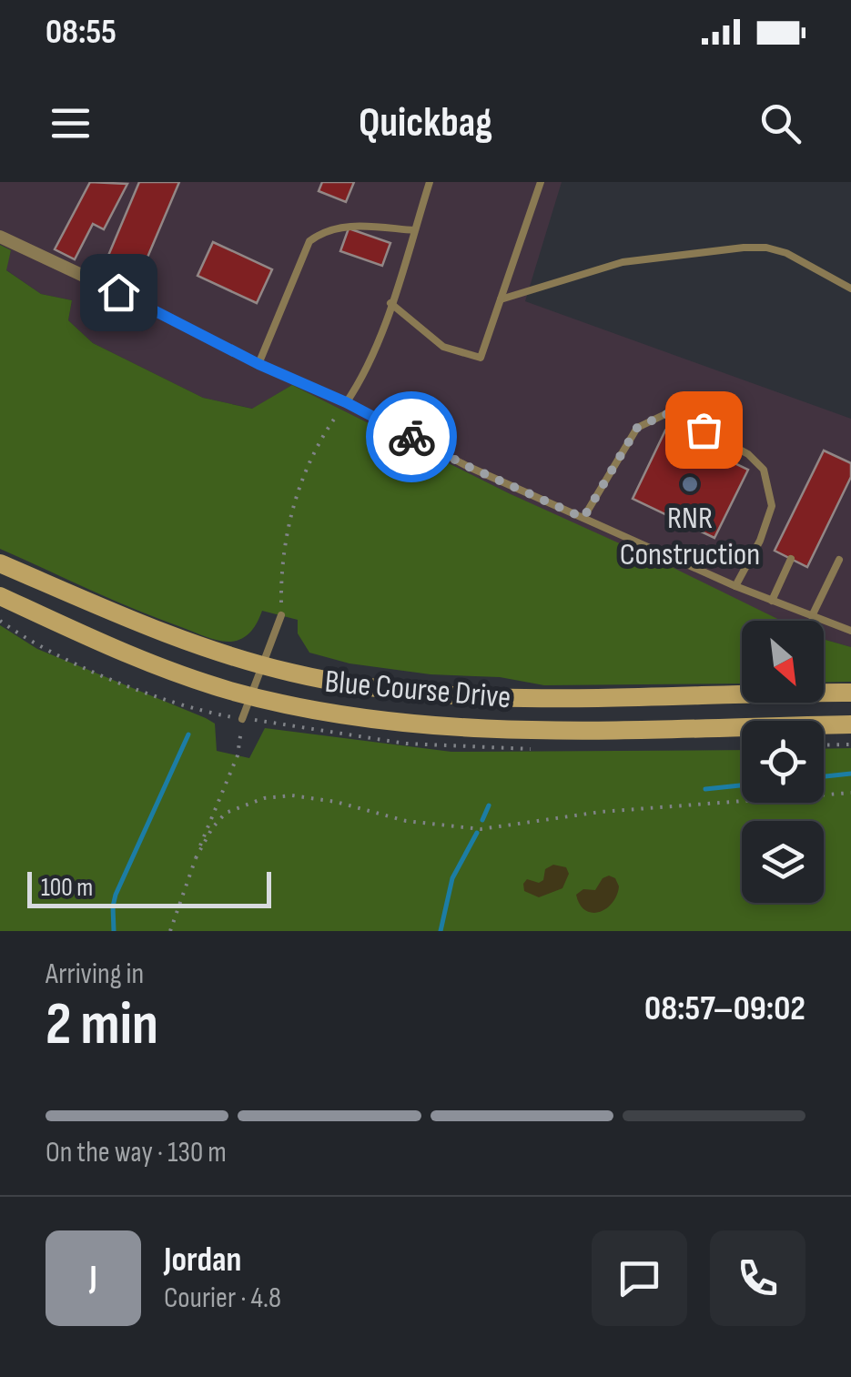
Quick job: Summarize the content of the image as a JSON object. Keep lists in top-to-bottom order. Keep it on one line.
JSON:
{"streets":{"main road":["Blue Course Drive"]},"places":["RNR Construction"],"scale_bar":"100 m","north":"bottom right","page":{"status":"08:55","header":"Quickbag","scale":"100 m","heading":["2 min","Arriving in","08:57–09:02"],"panel":["Jordan","Courier · 4.8"],"bar":"On the way · 130 m","round":"J"}}
